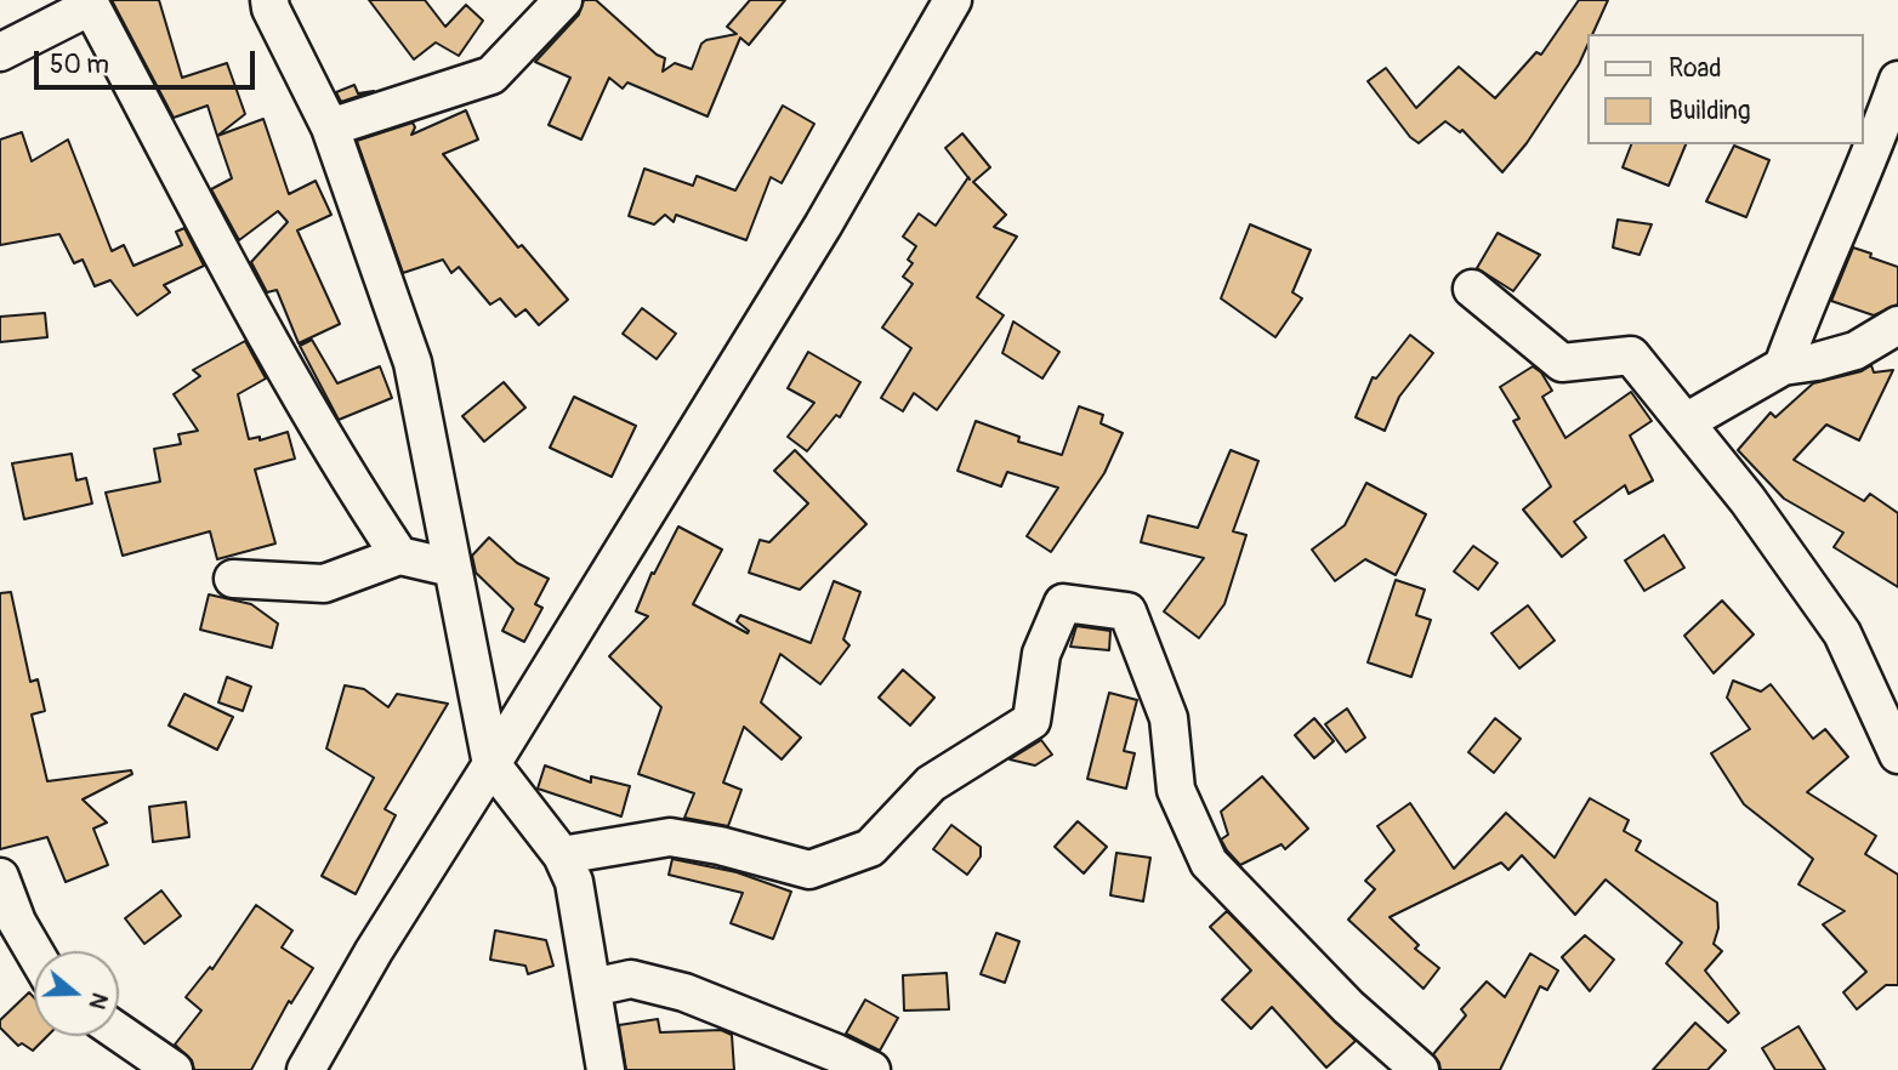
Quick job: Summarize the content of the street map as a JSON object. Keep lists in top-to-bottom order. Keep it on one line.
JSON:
{"legend":["Road","Building"],"scale_bar":"50 m","north":"right"}
